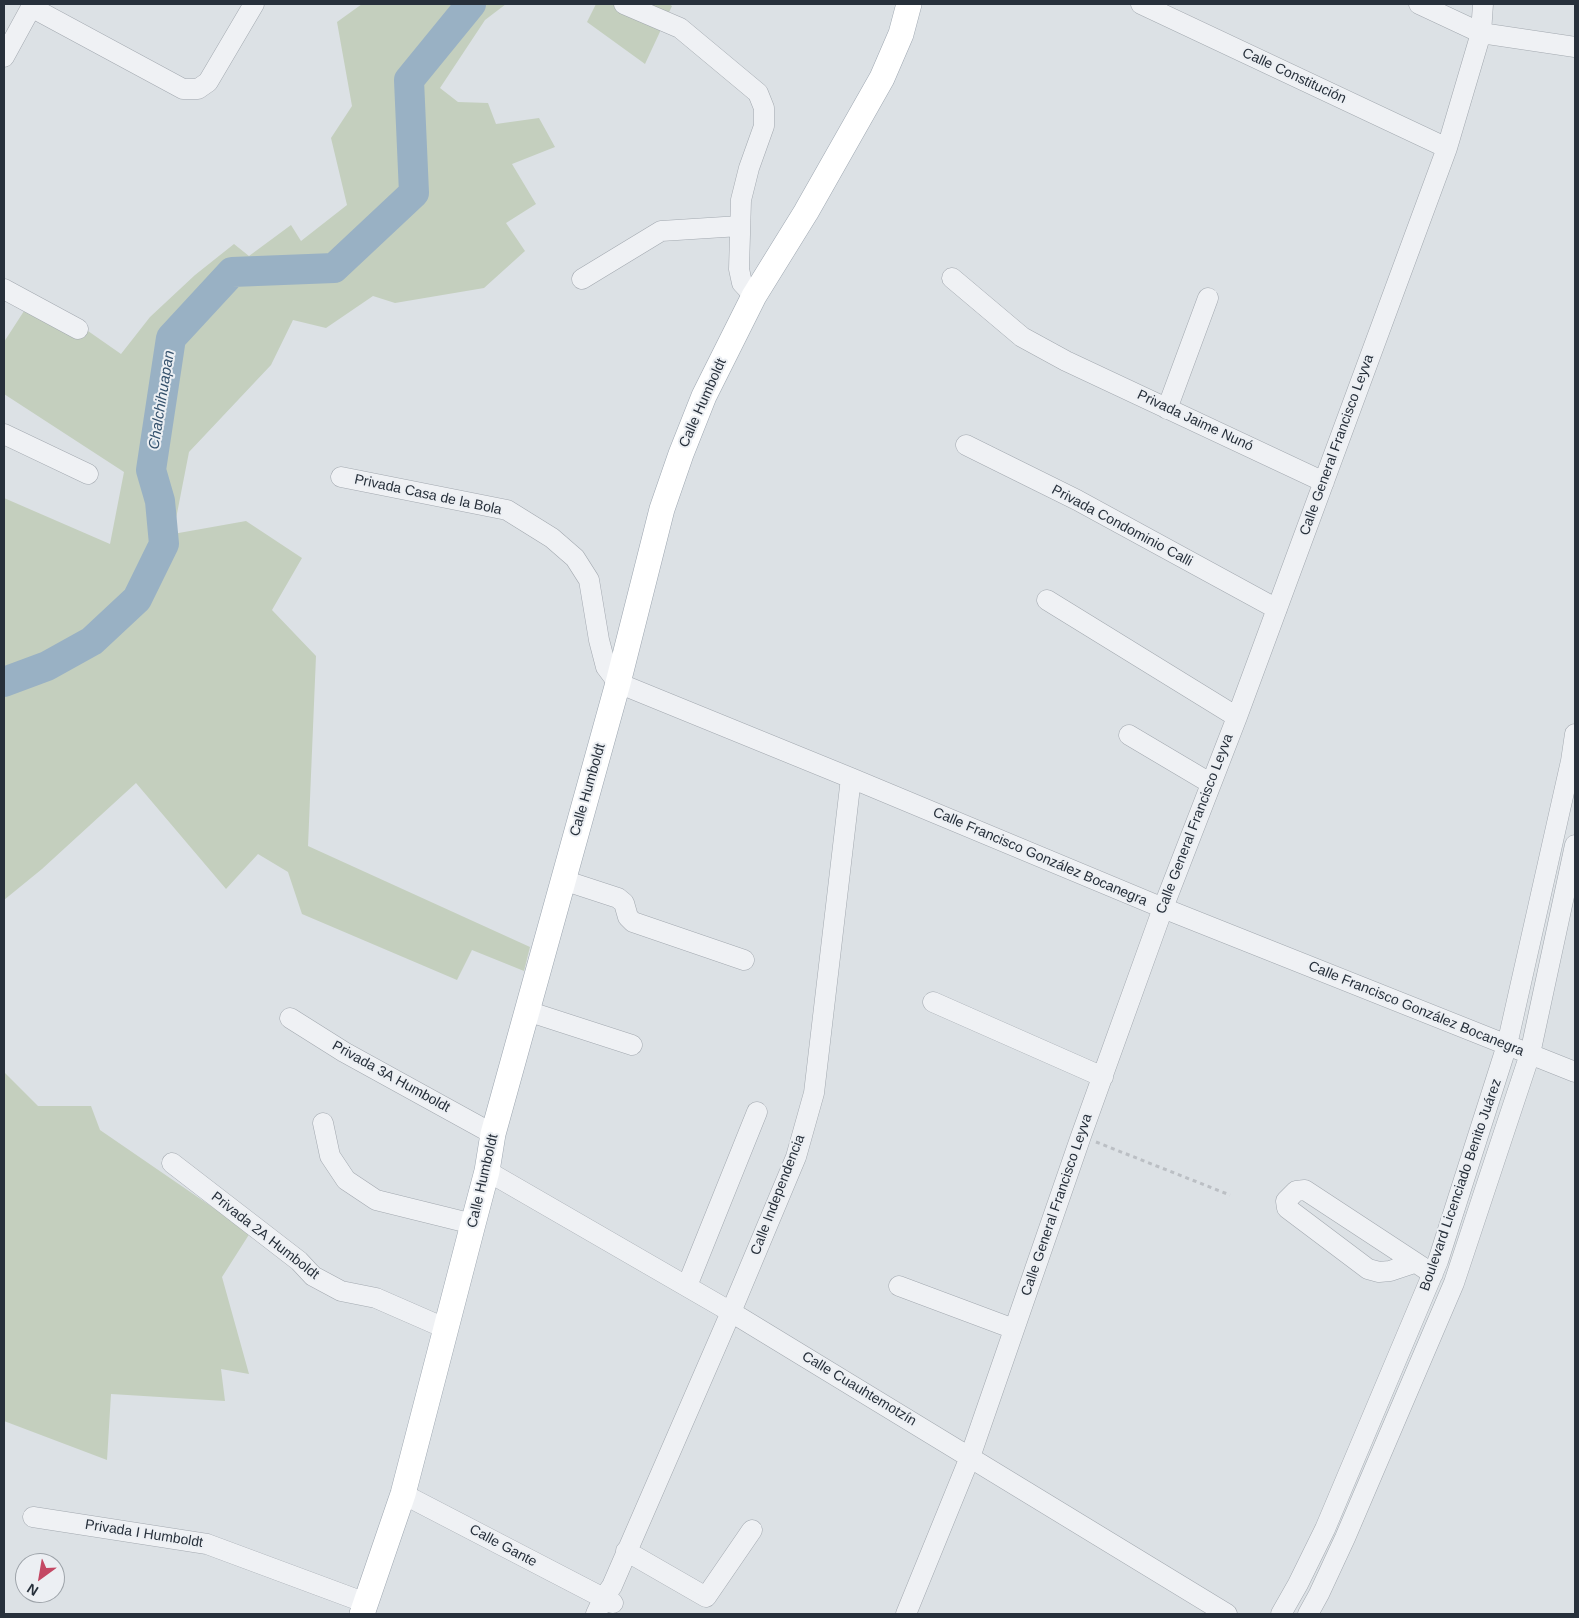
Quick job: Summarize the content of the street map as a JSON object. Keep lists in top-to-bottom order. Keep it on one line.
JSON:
{"streets":{"main road":["Calle Humboldt"],"street":["Calle Constitución","Privada Jaime Nunó","Calle General Francisco Leyva","Privada Casa de la Bola","Privada Condominio Calli","Calle Francisco González Bocanegra","Privada 3A Humboldt","Boulevard Licenciado Benito Juárez","Calle Independencia","Privada 2A Humboldt","Calle Cuauhtemotzín","Privada I Humboldt","Calle Gante"]},"crossings":[["Calle Constitución","Calle General Francisco Leyva"],["Calle Humboldt","Privada Casa de la Bola"],["Calle Humboldt","Calle Francisco González Bocanegra"],["Calle Humboldt","Privada 3A Humboldt"],["Calle Humboldt","Privada 2A Humboldt"],["Calle Humboldt","Calle Cuauhtemotzín"],["Calle Humboldt","Privada I Humboldt"],["Calle Humboldt","Calle Gante"],["Privada Jaime Nunó","Calle General Francisco Leyva"],["Calle General Francisco Leyva","Privada Condominio Calli"],["Calle General Francisco Leyva","Calle Francisco González Bocanegra"],["Calle General Francisco Leyva","Calle Cuauhtemotzín"],["Privada Casa de la Bola","Calle Francisco González Bocanegra"],["Calle Francisco González Bocanegra","Boulevard Licenciado Benito Juárez"],["Calle Francisco González Bocanegra","Calle Independencia"],["Calle Independencia","Calle Cuauhtemotzín"],["Calle Independencia","Calle Gante"]],"water":["Chalchihuapan"],"north":"bottom left"}
